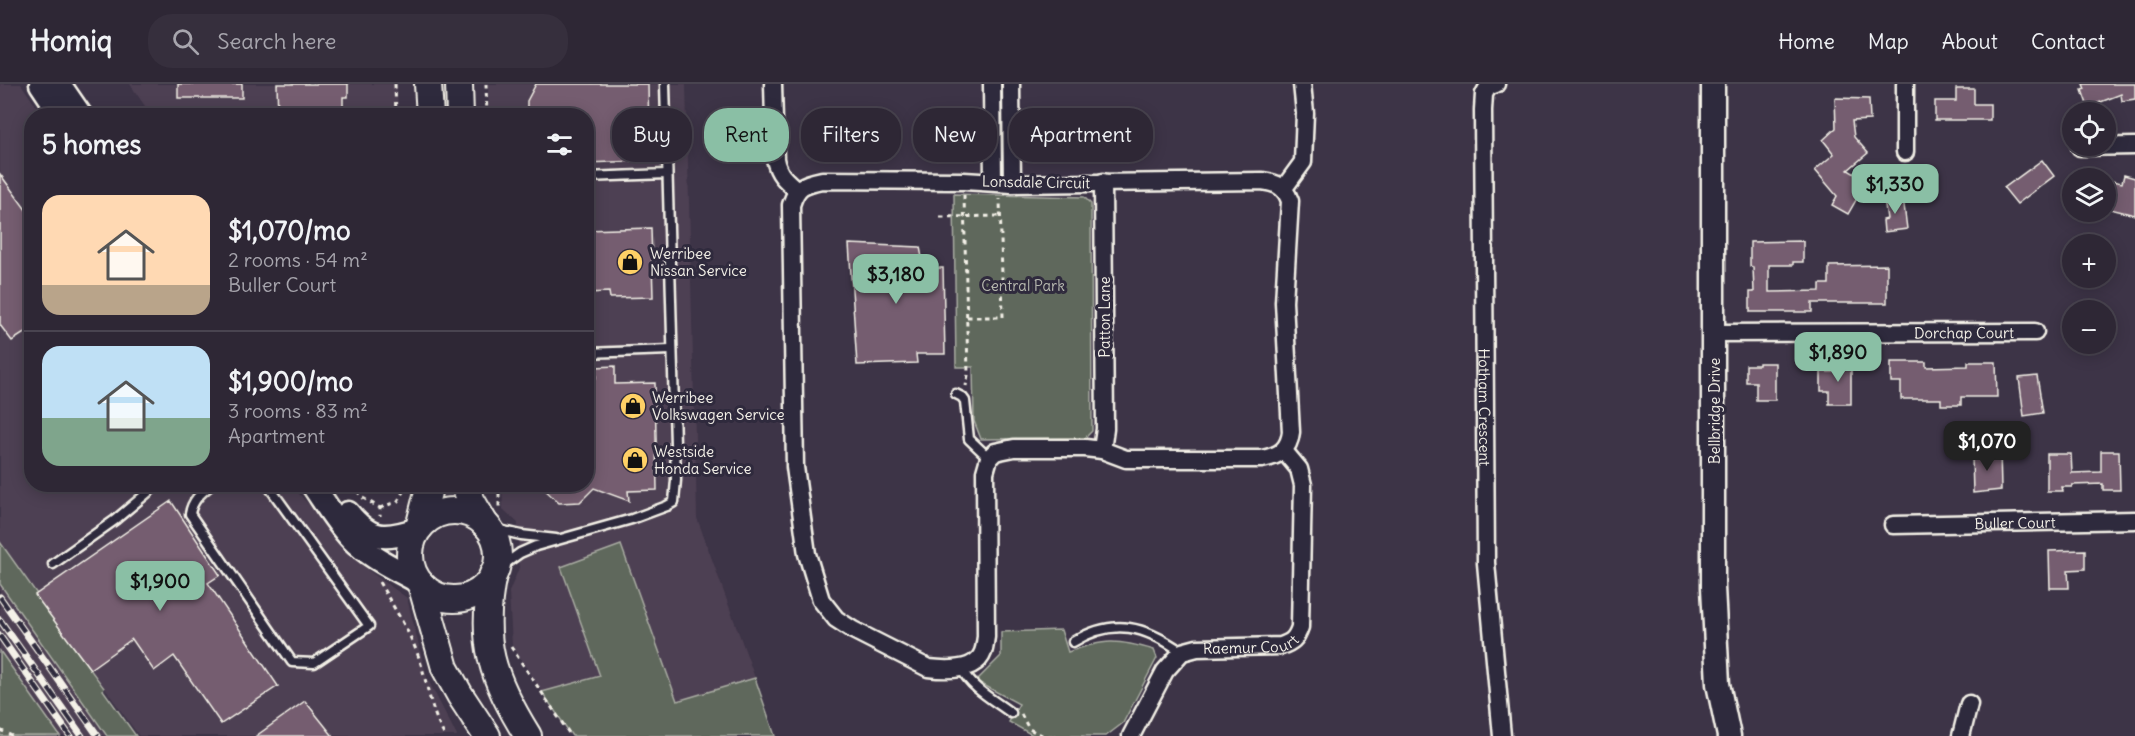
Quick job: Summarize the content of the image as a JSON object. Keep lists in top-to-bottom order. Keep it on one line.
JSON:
{"streets":{"street":["Lonsdale Circuit","Patton Lane","Dorchap Court","Hotham Crescent","Bellbridge Drive","Buller Court","Raemur Court"]},"crossings":[["Lonsdale Circuit","Patton Lane"],["Dorchap Court","Bellbridge Drive"]],"parks":["Central Park"],"places":{"shop":["Werribee Nissan Service","Werribee Volkswagen Service","Westside Honda Service"]},"page":{"header":"Homiq","search":"Search here","nav":["Home","Map","About","Contact"],"map_buttons":["+","−"],"chip":["Buy","Rent","Filters","New","Apartment"],"heading":"5 homes","price":["$1,330","$3,180","$1,890","$1,070","$1,900"],"list":[{"name":"$1,070/mo","note":"2 rooms · 54 m² · Buller Court"},{"name":"$1,900/mo","note":"3 rooms · 83 m² · Apartment"}]}}
